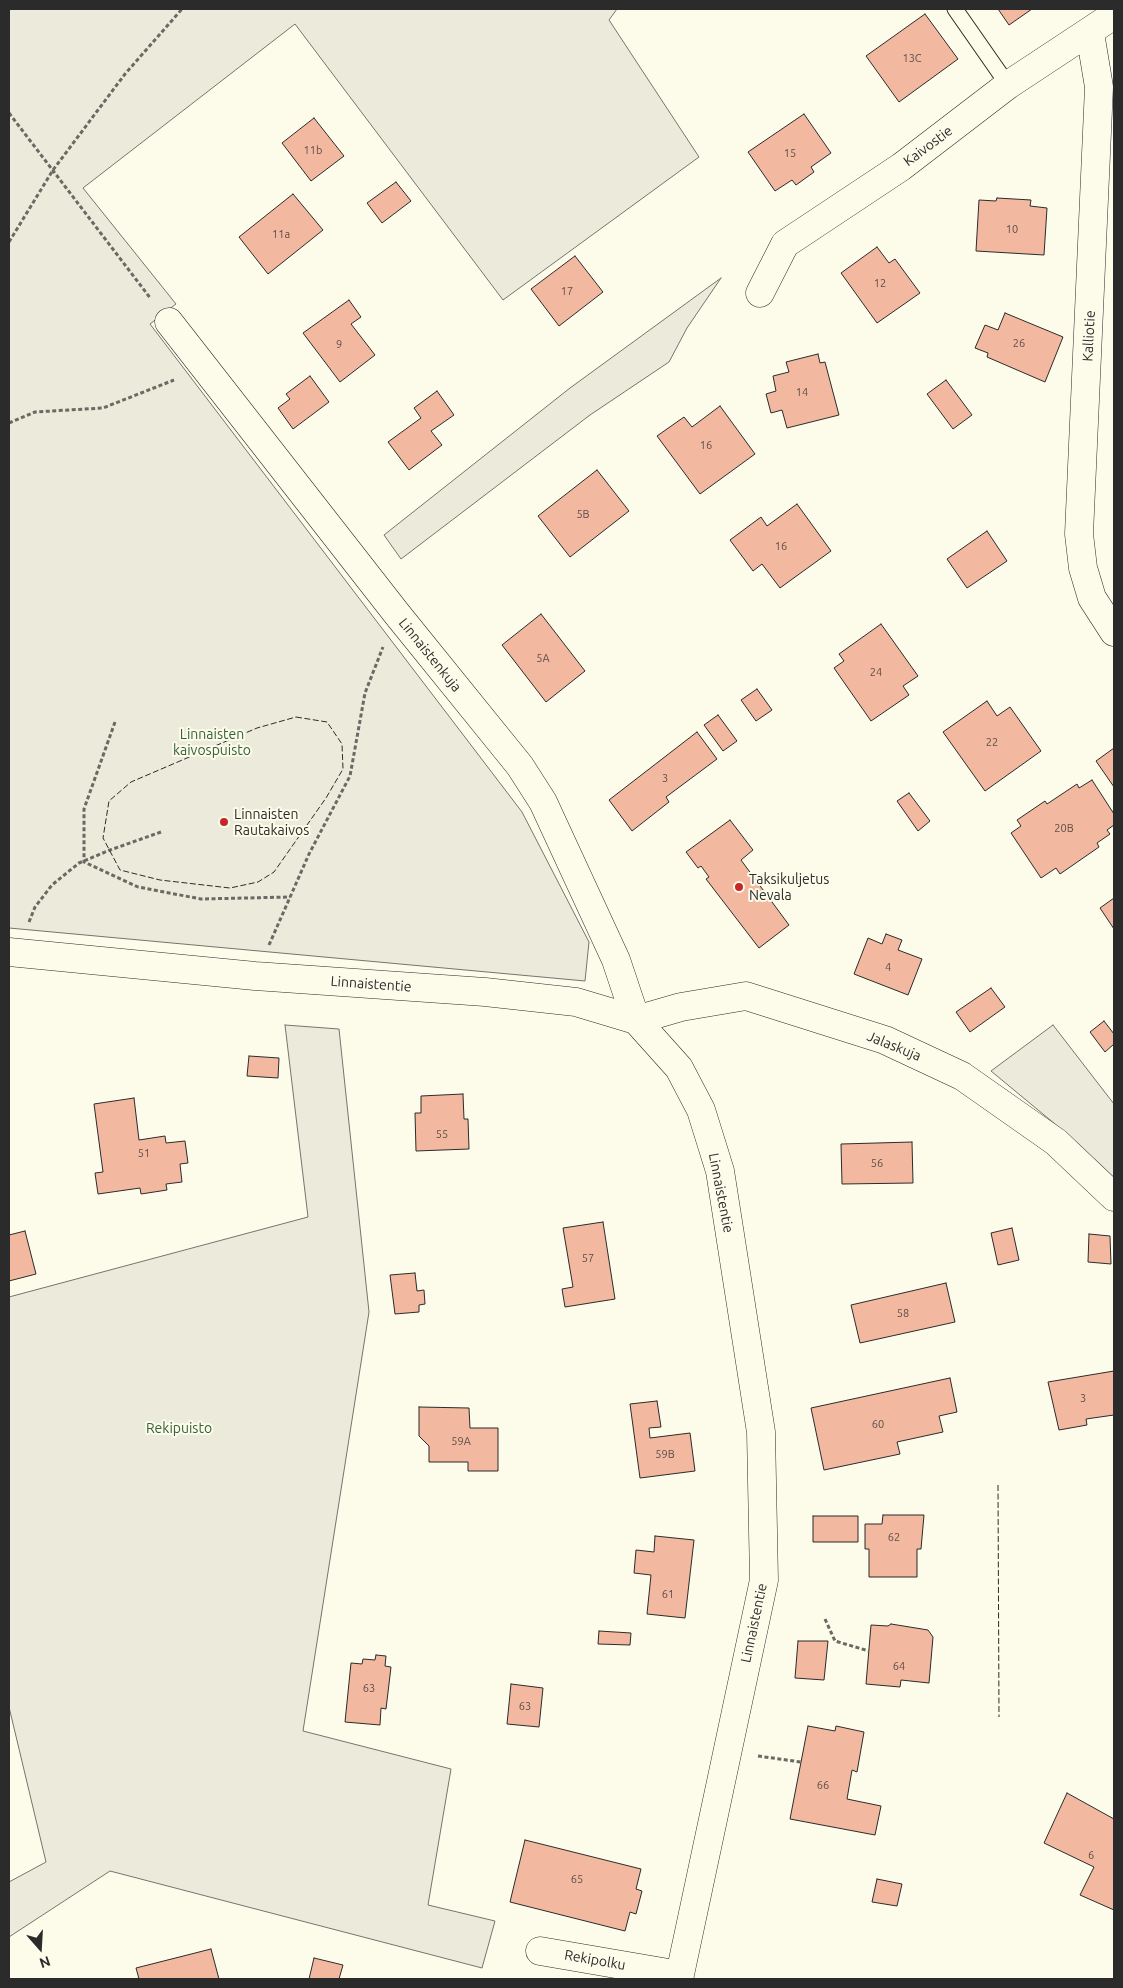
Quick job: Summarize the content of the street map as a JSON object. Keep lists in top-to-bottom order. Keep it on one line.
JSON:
{"streets":{"street":["Kaivostie","Kalliotie","Linnaistenkuja","Linnaistentie","Jalaskuja","Rekipolku"]},"crossings":[["Kaivostie","Kalliotie"],["Linnaistenkuja","Linnaistentie"],["Linnaistenkuja","Jalaskuja"],["Linnaistentie","Jalaskuja"],["Linnaistentie","Rekipolku"]],"parks":["Linnaisten kaivospuisto","Rekipuisto"],"places":["Linnaisten Rautakaivos","Taksikuljetus Nevala"],"house_numbers":["13C","11b","15","10","11a","12","17","26","9","14","16","5B","16","5A","24","22","3","20B","4","55","51","56","57","58","3","60","59A","59B","62","61","64","63","63","66","6","65"],"north":"bottom"}
